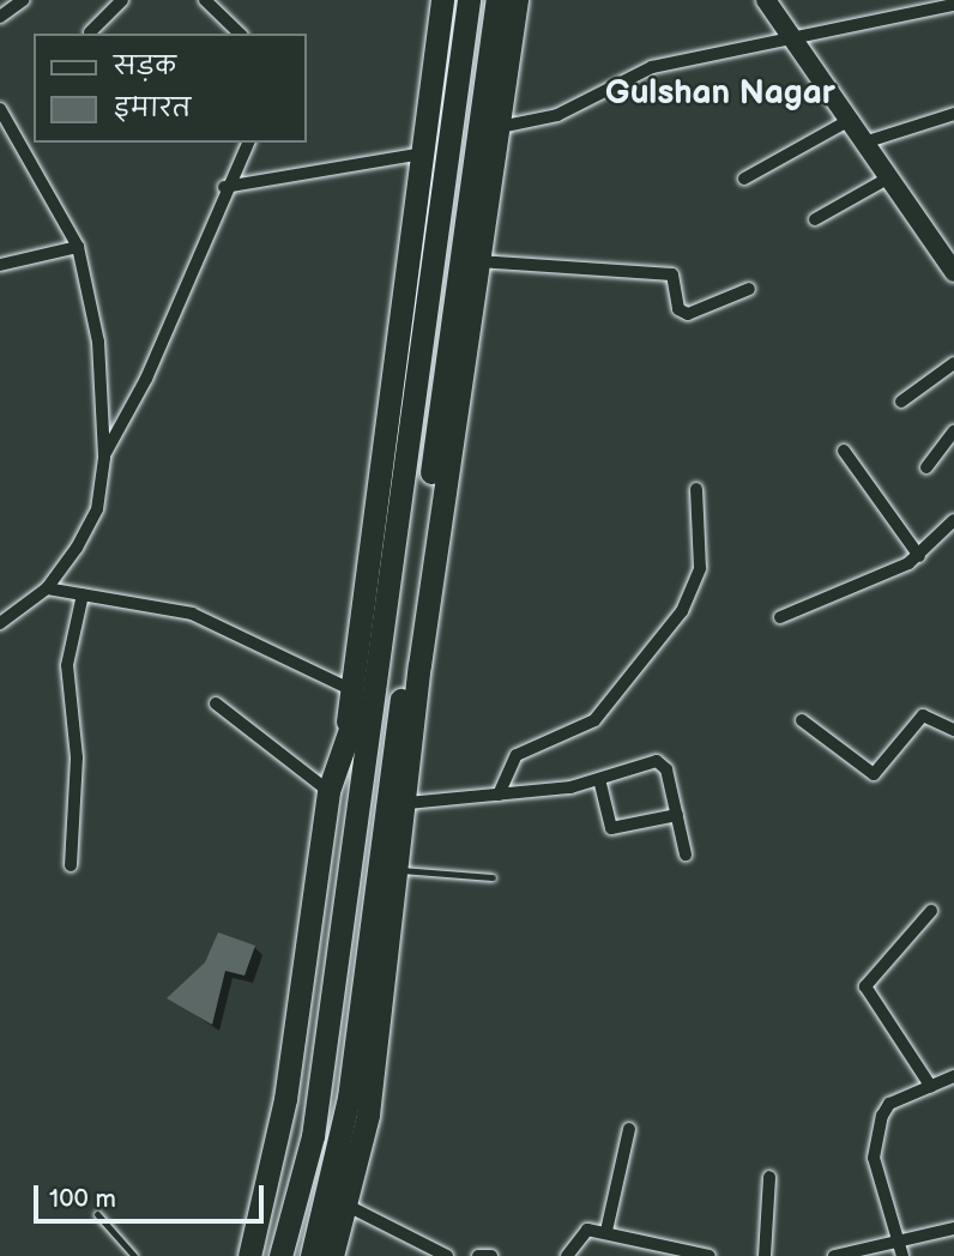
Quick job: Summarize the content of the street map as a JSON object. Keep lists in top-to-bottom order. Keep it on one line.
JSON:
{"districts":["Gulshan Nagar"],"legend":["सड़क","इमारत"],"scale_bar":"100 m"}
